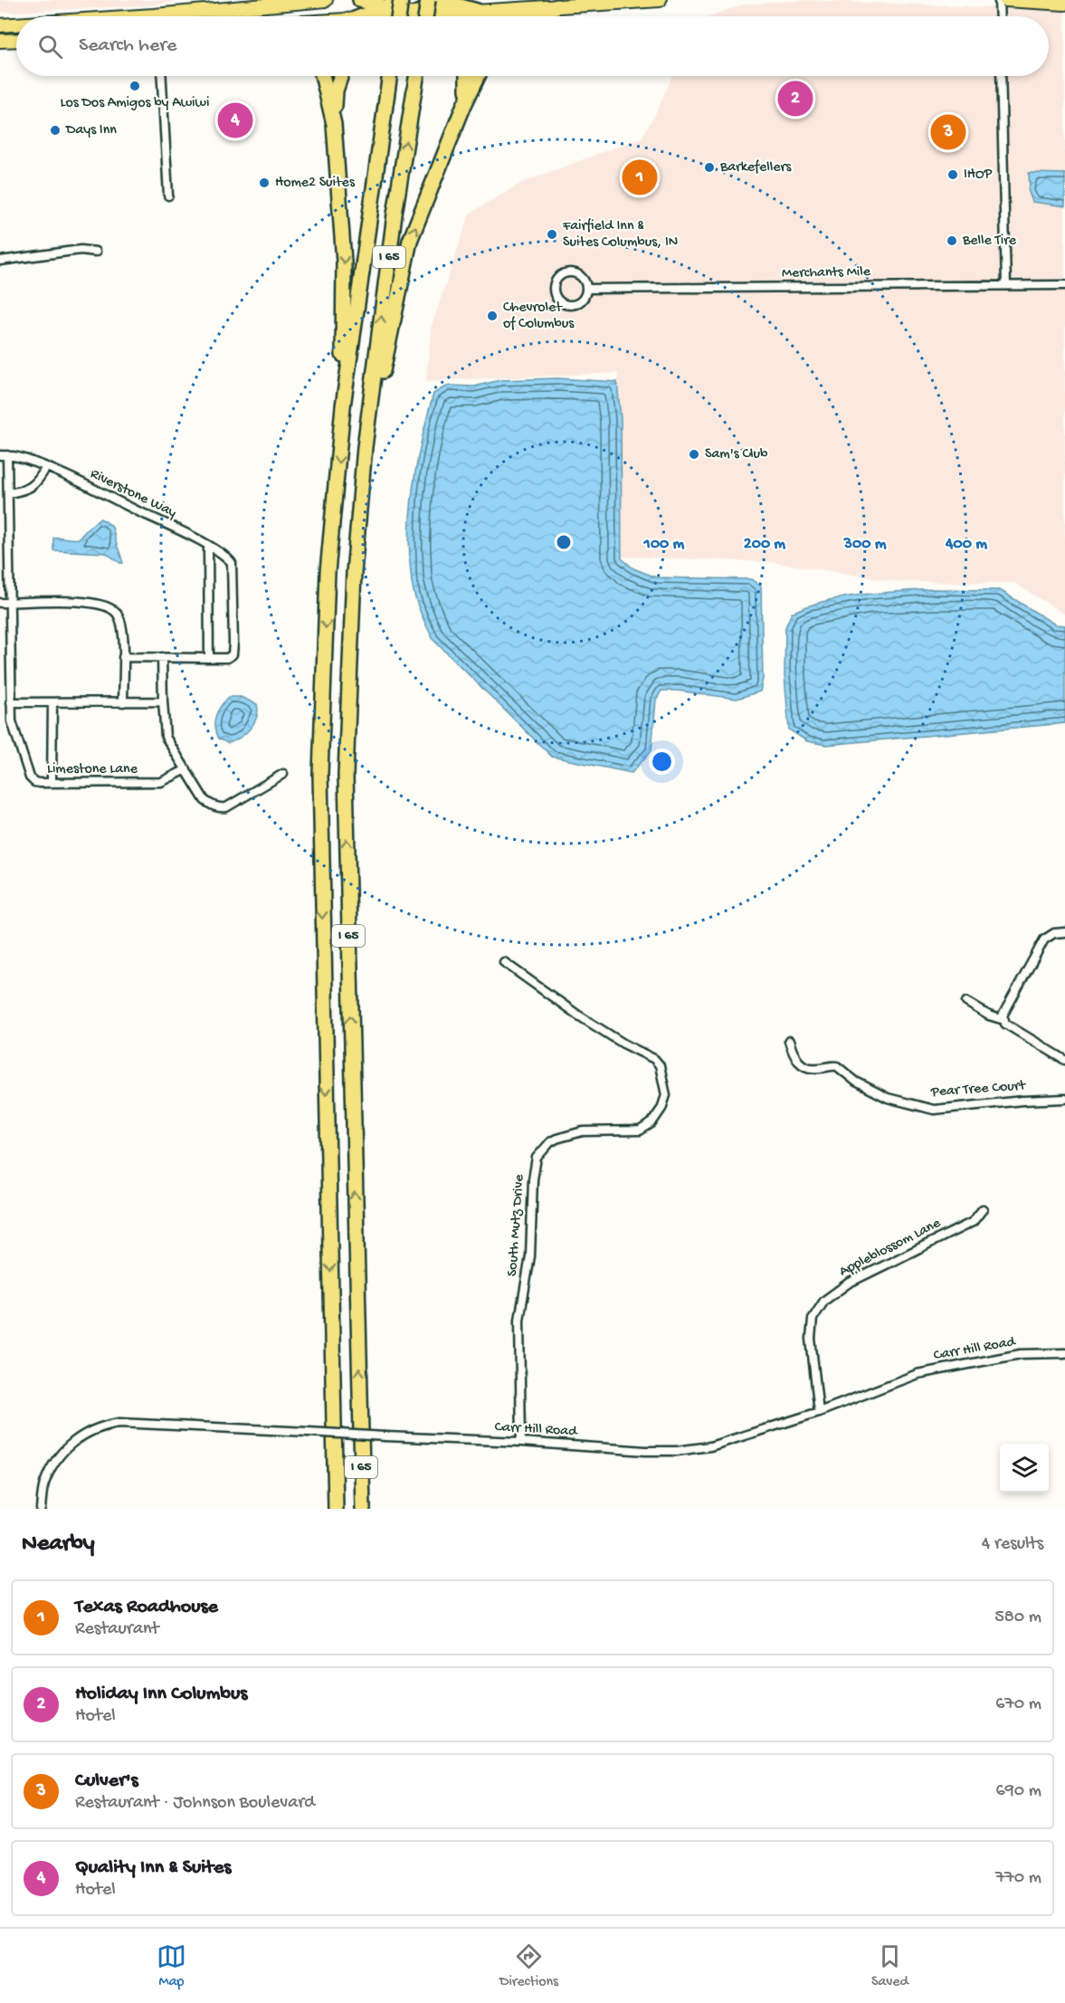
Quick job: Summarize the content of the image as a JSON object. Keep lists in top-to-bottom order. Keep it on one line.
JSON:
{"streets":{"highway":["I 65"],"street":["Merchants Mile","Riverstone Way","Limestone Lane","Pear Tree Court","South Mutz Drive","Appleblossom Lane","Carr Hill Road"]},"crossings":[["Riverstone Way","Limestone Lane"],["South Mutz Drive","Carr Hill Road"],["Appleblossom Lane","Carr Hill Road"]],"places":["Los Dos Amigos by Awiwi","Days Inn","Barkefellers","IHOP","Home2 Suites","Fairfield Inn & Suites Columbus, IN","Belle Tire","Chevrolet of Columbus","Sam's Club"],"page":{"search":"Search here","pins":["2","4","3","1"],"heading":["Nearby","4 results"],"list":[{"mark":"1","name":"Texas Roadhouse","note":"Restaurant","value":"580 m"},{"mark":"2","name":"Holiday Inn Columbus","note":"Hotel","value":"670 m"},{"mark":"3","name":"Culver's","note":"Restaurant · Johnson Boulevard","value":"690 m"},{"mark":"4","name":"Quality Inn & Suites","note":"Hotel","value":"770 m"}],"nav":["Map","Directions","Saved"]},"rings":["100 m","200 m","300 m","400 m"]}
